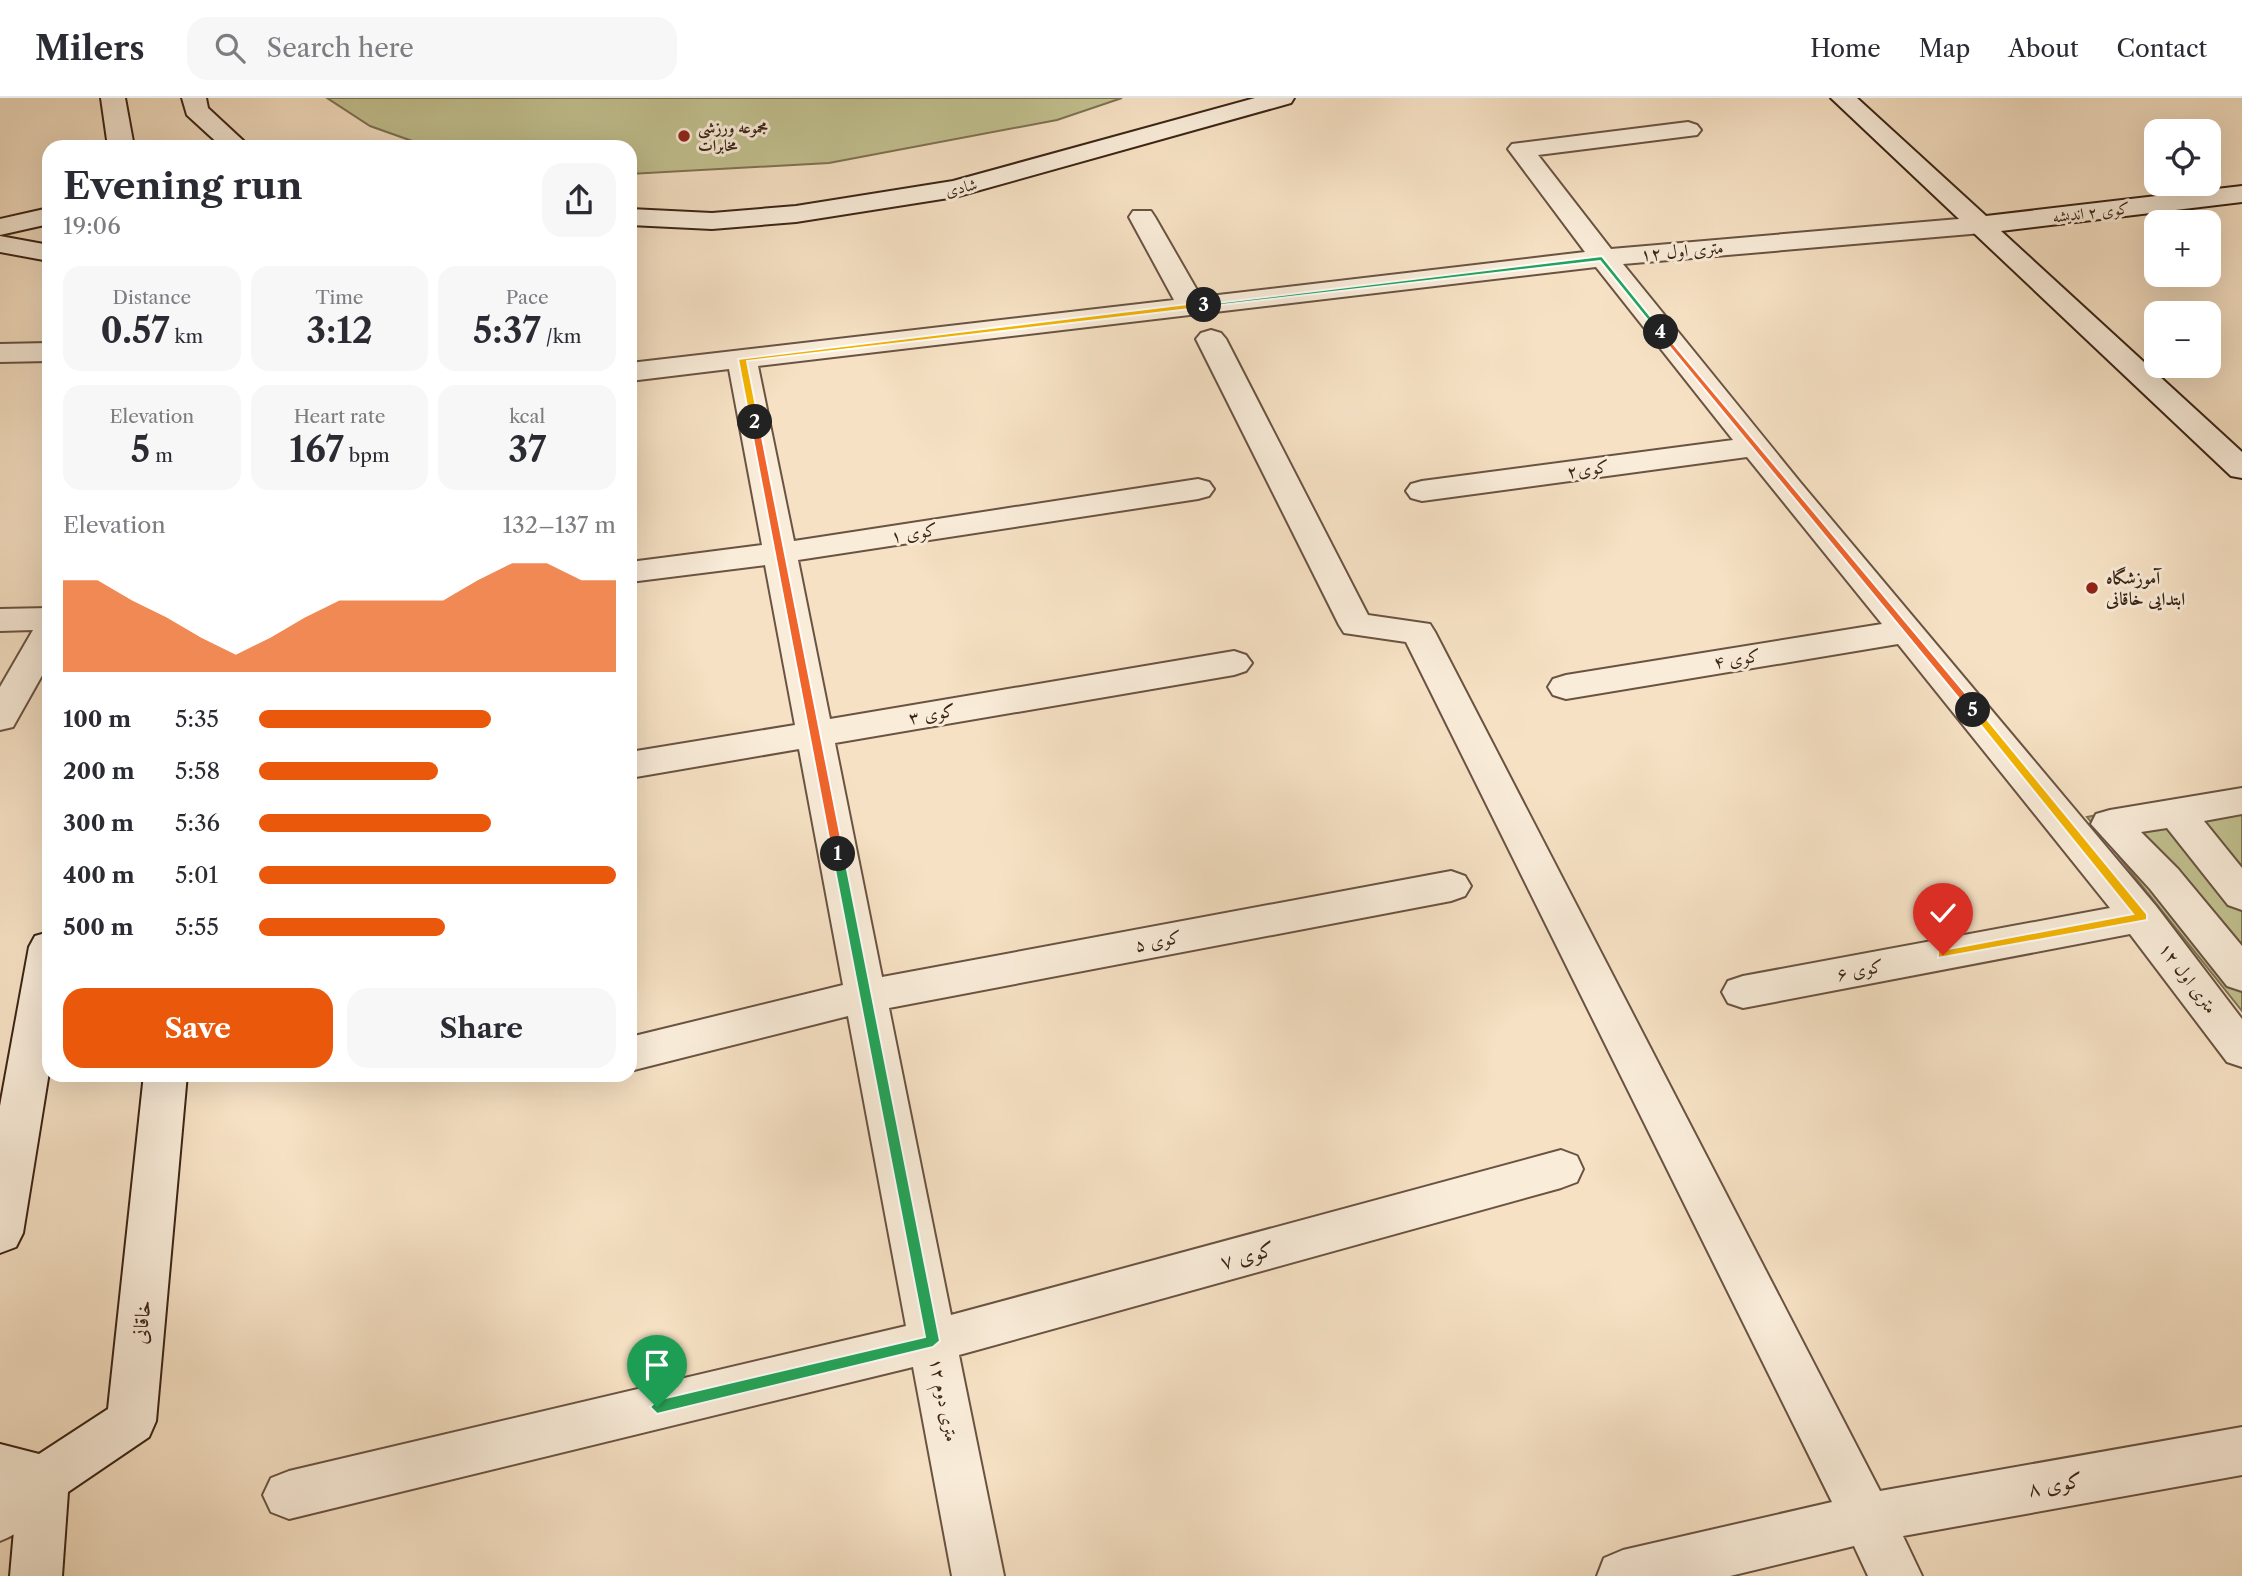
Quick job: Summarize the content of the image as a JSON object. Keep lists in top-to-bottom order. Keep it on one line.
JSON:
{"streets":{"street":["شادی","کوی ۲ اندیشه","۱۲ متری اول","کوی۲","کوی ۱","کوی ۴","کوی ۳","کوی ۵","کوی ۶","کوی ۷","خاقانی","۱۲ متری دوم","کوی ۸"]},"crossings":[["کوی ۲ اندیشه","۱۲ متری اول"],["۱۲ متری اول","کوی۲"],["۱۲ متری اول","کوی ۴"],["۱۲ متری اول","کوی ۶"],["کوی ۱","۱۲ متری دوم"],["کوی ۳","۱۲ متری دوم"],["کوی ۵","۱۲ متری دوم"],["کوی ۷","۱۲ متری دوم"]],"places":["مجموعه ورزشی مخابرات","آموزشگاه ابتدایی خاقانی"],"page":{"header":"Milers","search":"Search here","nav":["Home","Map","About","Contact"],"map_buttons":["+","−"],"heading":["Evening run","19:06"],"stats":[["Distance","0.57 km"],["Time","3:12"],["Pace","5:37 /km"],["Elevation","5 m"],["Heart rate","167 bpm"],["kcal","37"]],"pins":["3","4","2","5","1"],"chart":["Elevation","132–137 m"],"list":[{"name":"100 m","note":"5:35"},{"name":"200 m","note":"5:58"},{"name":"300 m","note":"5:36"},{"name":"400 m","note":"5:01"},{"name":"500 m","note":"5:55"}],"buttons":["Save","Share"]}}
